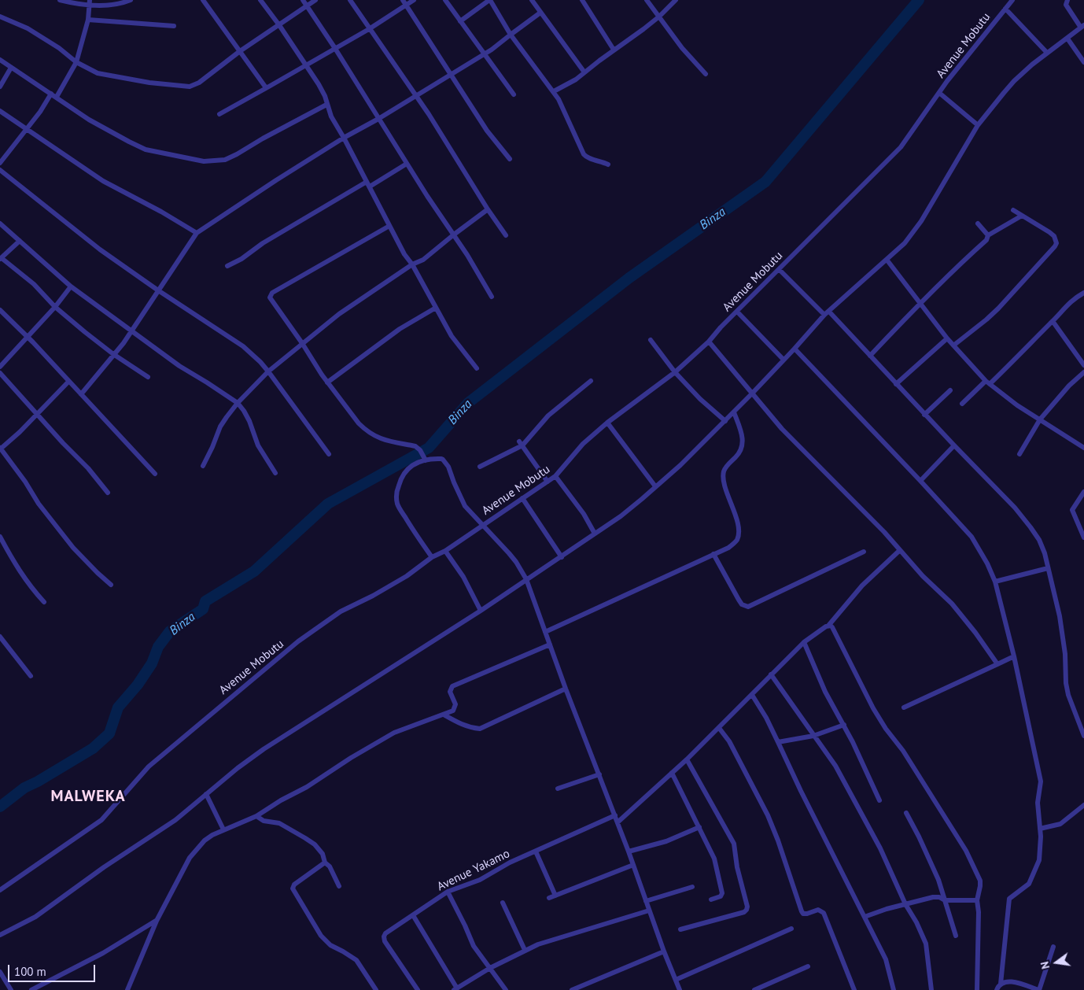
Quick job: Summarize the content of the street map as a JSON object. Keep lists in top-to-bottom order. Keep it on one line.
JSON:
{"streets":{"street":["Avenue Mobutu","Avenue Yakamo"]},"districts":["MALWEKA"],"water":["Binza"],"scale_bar":"100 m","north":"left"}
